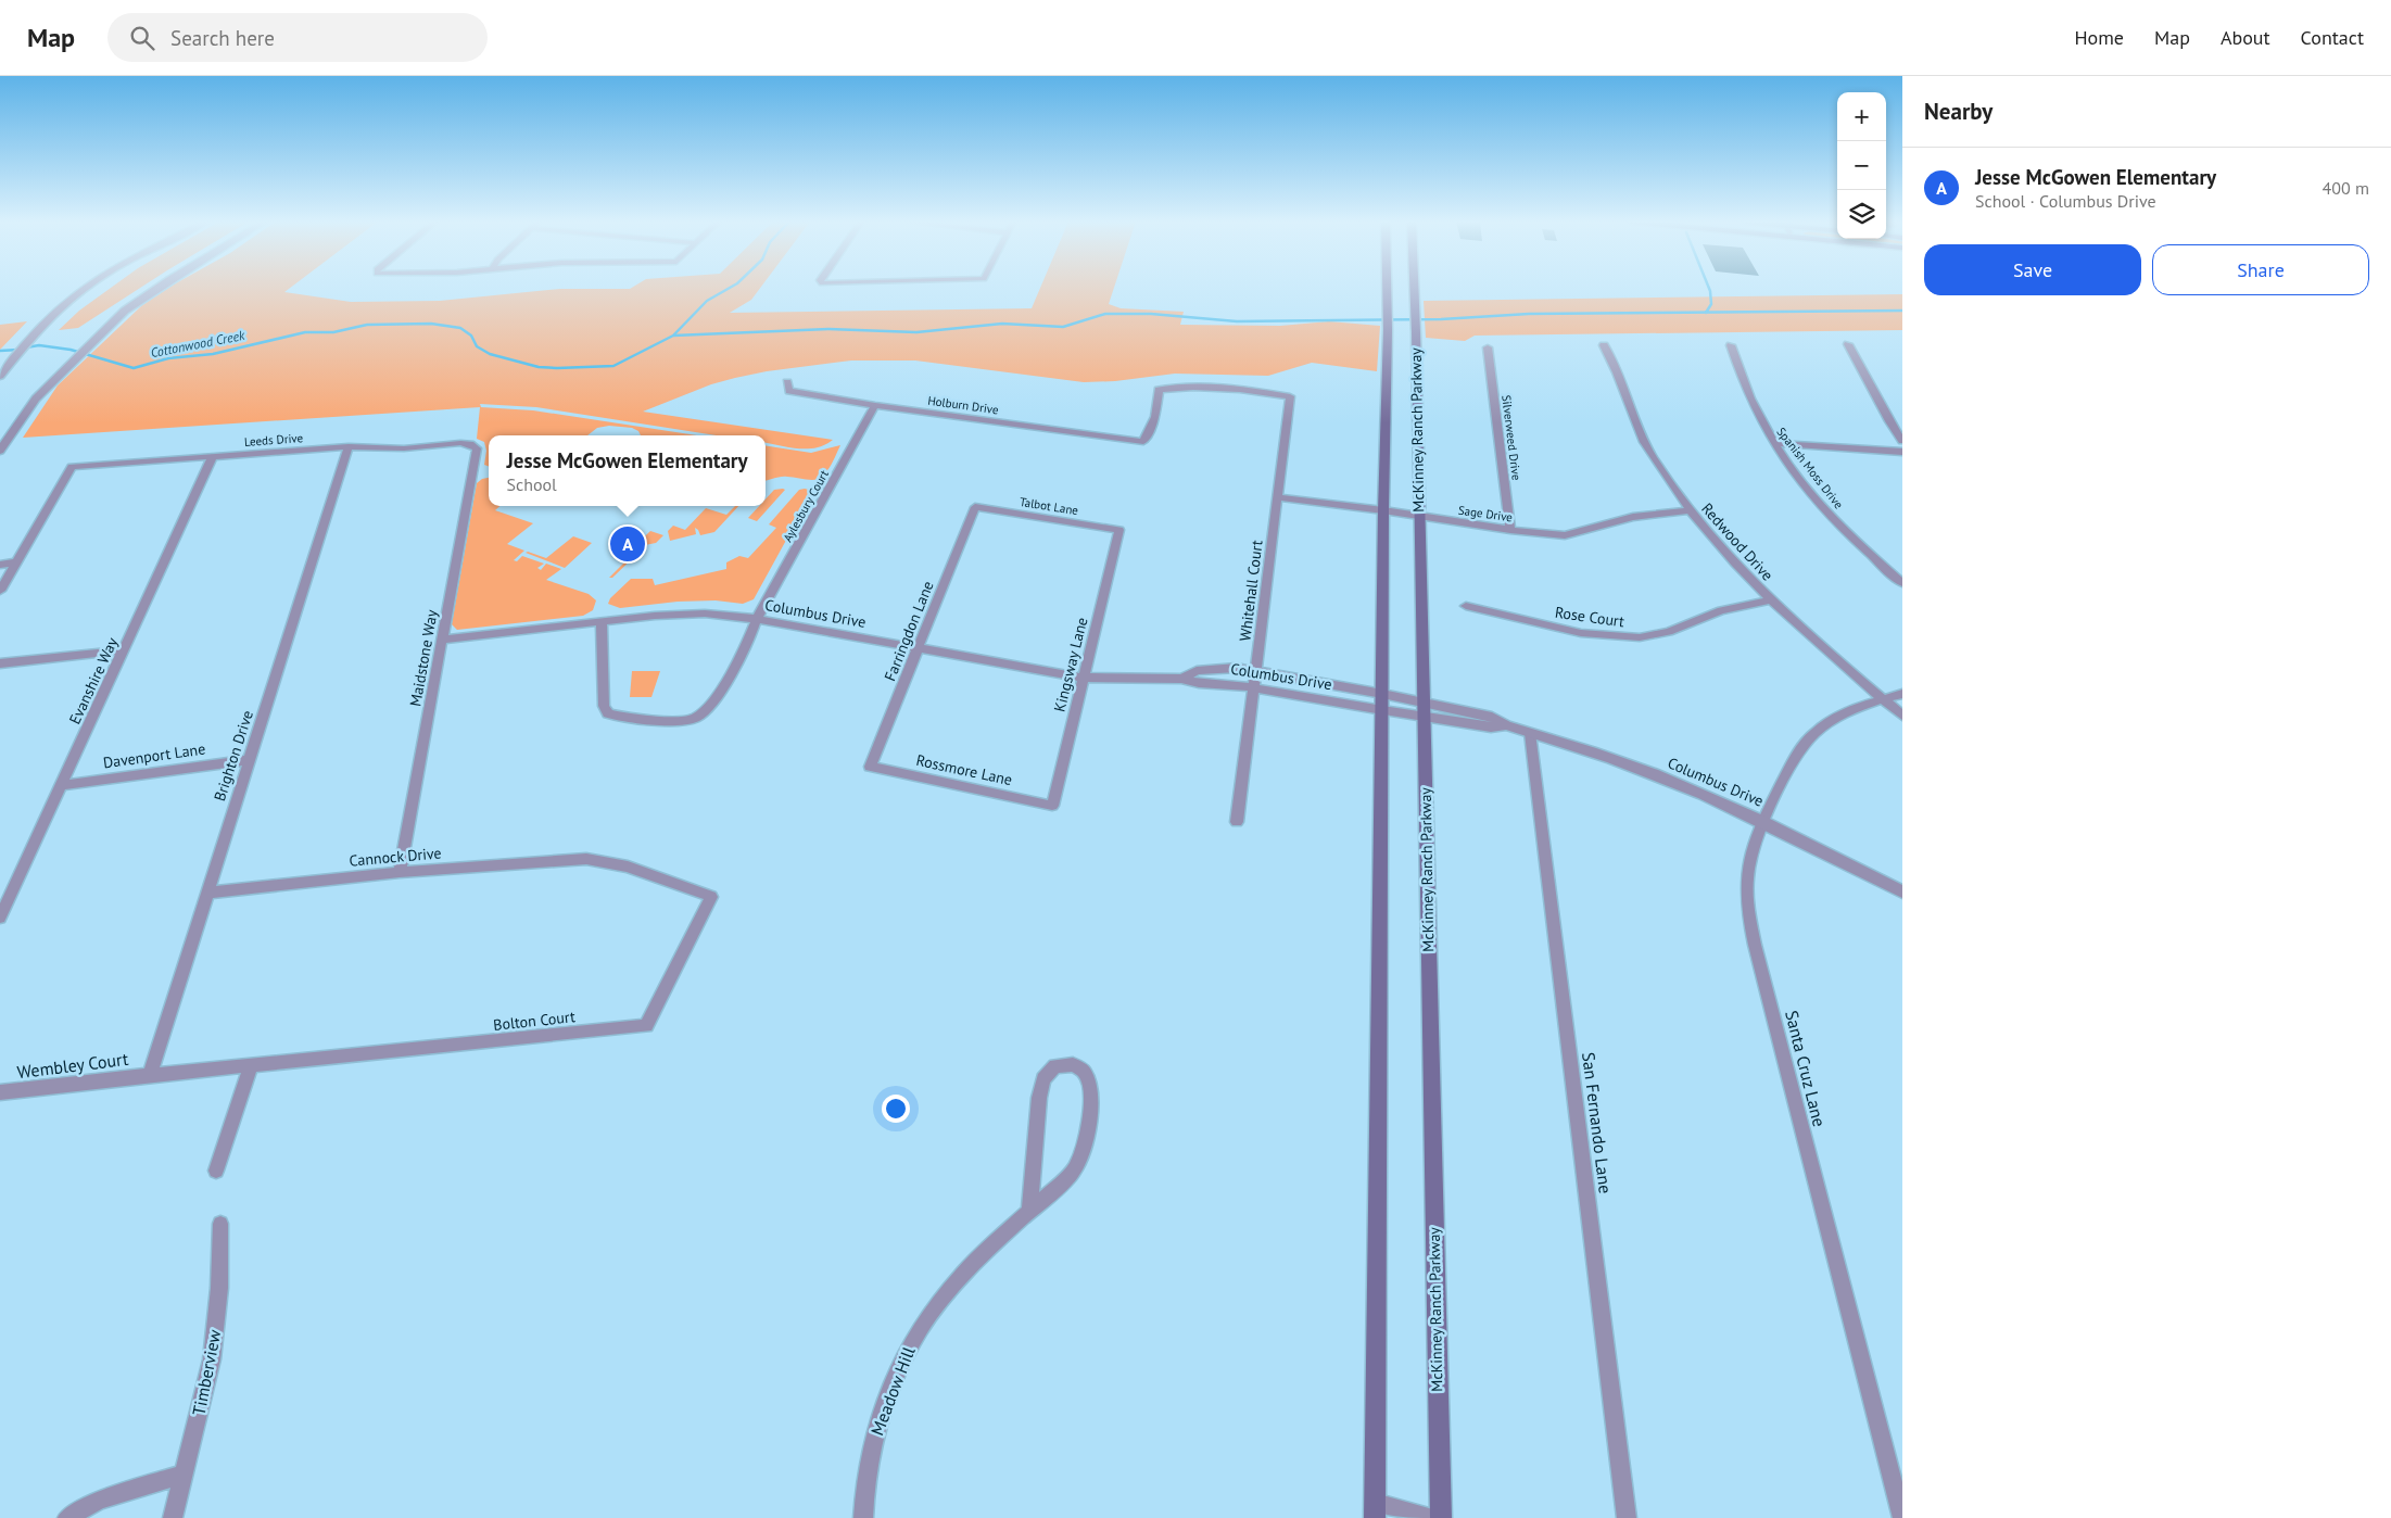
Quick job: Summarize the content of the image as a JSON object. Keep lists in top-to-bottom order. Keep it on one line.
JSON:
{"streets":{"main road":["McKinney Ranch Parkway"],"street":["Holburn Drive","Silverweed Drive","Leeds Drive","Spanish Moss Drive","Aylesbury Court","Talbot Lane","Sage Drive","Redwood Drive","Whitehall Court","Columbus Drive","Rose Court","Farringdon Lane","Maidstone Way","Kingsway Lane","Evanshire Way","Davenport Lane","Brighton Drive","Rossmore Lane","Cannock Drive","Bolton Court","Wembley Court","Santa Cruz Lane","San Fernando Lane","Timberview","Meadow Hill"]},"crossings":[["Holburn Drive","Aylesbury Court"],["Holburn Drive","Whitehall Court"],["McKinney Ranch Parkway","Sage Drive"],["McKinney Ranch Parkway","Columbus Drive"],["Silverweed Drive","Sage Drive"],["Leeds Drive","Maidstone Way"],["Leeds Drive","Evanshire Way"],["Leeds Drive","Brighton Drive"],["Aylesbury Court","Columbus Drive"],["Talbot Lane","Farringdon Lane"],["Talbot Lane","Kingsway Lane"],["Sage Drive","Redwood Drive"],["Sage Drive","Whitehall Court"],["Redwood Drive","Rose Court"],["Redwood Drive","Santa Cruz Lane"],["Whitehall Court","Columbus Drive"],["Columbus Drive","Farringdon Lane"],["Columbus Drive","Maidstone Way"],["Columbus Drive","Kingsway Lane"],["Columbus Drive","Santa Cruz Lane"],["Columbus Drive","San Fernando Lane"],["Farringdon Lane","Rossmore Lane"],["Maidstone Way","Cannock Drive"],["Kingsway Lane","Rossmore Lane"],["Evanshire Way","Davenport Lane"],["Davenport Lane","Brighton Drive"],["Brighton Drive","Cannock Drive"],["Brighton Drive","Bolton Court"],["Brighton Drive","Wembley Court"],["Cannock Drive","Bolton Court"],["Bolton Court","Wembley Court"]],"water":["Cottonwood Creek"],"page":{"header":"Map","search":"Search here","nav":["Home","Map","About","Contact"],"heading":"Nearby","map_buttons":["+","−"],"list":[{"mark":"A","name":"Jesse McGowen Elementary","note":"School · Columbus Drive","value":"400 m"}],"buttons":["Save","Share"],"popup":["Jesse McGowen Elementary","School"],"pins":"A"}}
